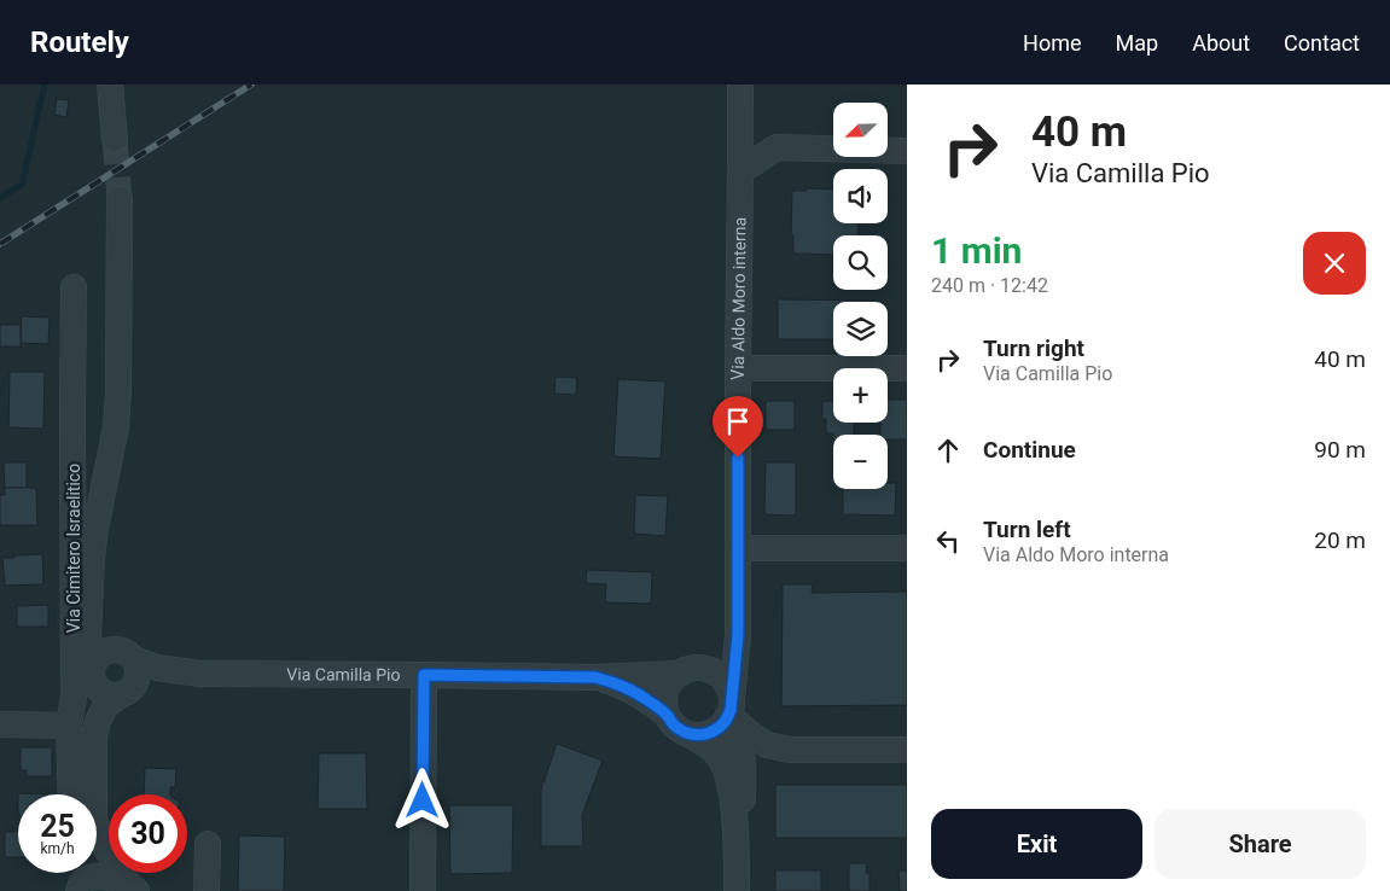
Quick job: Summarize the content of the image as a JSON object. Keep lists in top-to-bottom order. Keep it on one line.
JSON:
{"streets":{"street":["Via Aldo Moro interna","Via Cimitero Israelitico","Via Camilla Pio"]},"crossings":[["Via Aldo Moro interna","Via Camilla Pio"],["Via Cimitero Israelitico","Via Camilla Pio"]],"north":"bottom left","page":{"header":"Routely","nav":["Home","Map","About","Contact"],"turn":["40 m","Via Camilla Pio"],"map_buttons":["+","−"],"heading":["1 min","240 m · 12:42"],"list":[{"name":"Turn right","note":"Via Camilla Pio","value":"40 m"},{"name":"Continue","value":"90 m"},{"name":"Turn left","note":"Via Aldo Moro interna","value":"20 m"}],"speed":"25 km/h","limit":"30","buttons":["Exit","Share"]}}
